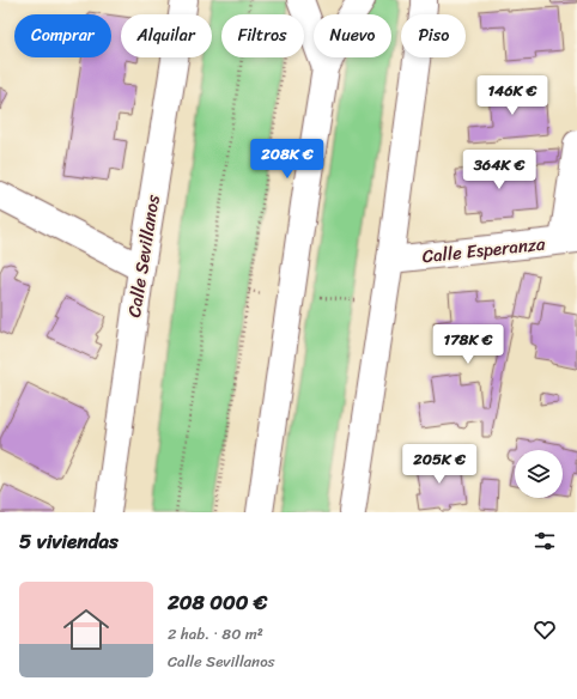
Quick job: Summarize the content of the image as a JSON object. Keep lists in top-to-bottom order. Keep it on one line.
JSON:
{"streets":{"street":["Calle Esperanza","Calle Sevillanos"]},"page":{"chip":["Comprar","Alquilar","Filtros","Nuevo","Piso"],"price":["146K €","208K €","364K €","178K €","205K €"],"heading":"5 viviendas","list":[{"name":"208 000 €","note":"2 hab. · 80 m² · Calle Sevillanos"}]}}
